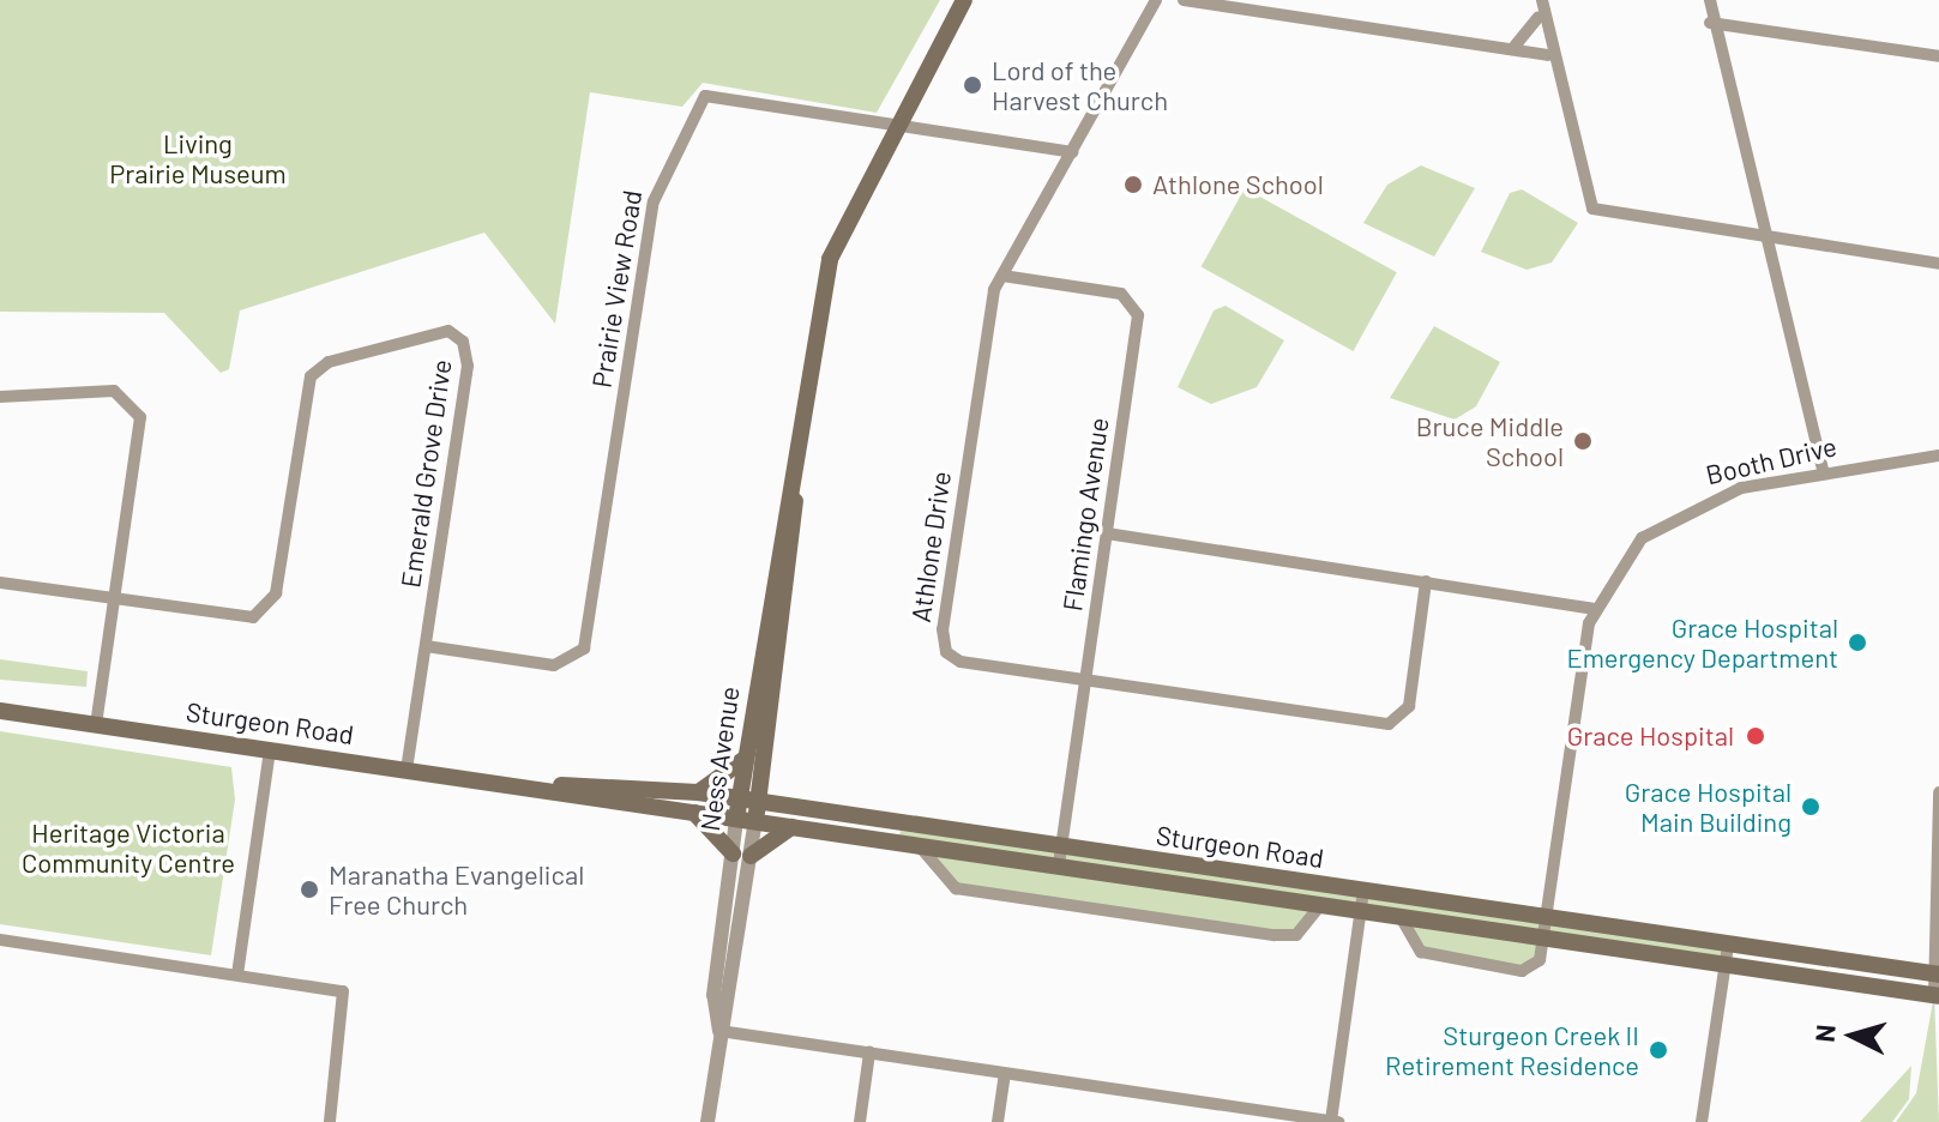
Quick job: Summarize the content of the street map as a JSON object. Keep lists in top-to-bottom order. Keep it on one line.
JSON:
{"streets":{"main road":["Sturgeon Road","Ness Avenue"],"street":["Prairie View Road","Booth Drive","Emerald Grove Drive","Flamingo Avenue","Athlone Drive"]},"crossings":[["Prairie View Road","Emerald Grove Drive"],["Prairie View Road","Athlone Drive"],["Prairie View Road","Ness Avenue"],["Booth Drive","Sturgeon Road"],["Emerald Grove Drive","Sturgeon Road"],["Flamingo Avenue","Athlone Drive"],["Flamingo Avenue","Sturgeon Road"],["Sturgeon Road","Ness Avenue"]],"parks":["Living Prairie Museum","Heritage Victoria Community Centre"],"places":["Lord of the Harvest Church","Athlone School","Bruce Middle School","Grace Hospital Emergency Department","Grace Hospital","Grace Hospital Main Building","Maranatha Evangelical Free Church","Sturgeon Creek II Retirement Residence"],"north":"left"}
